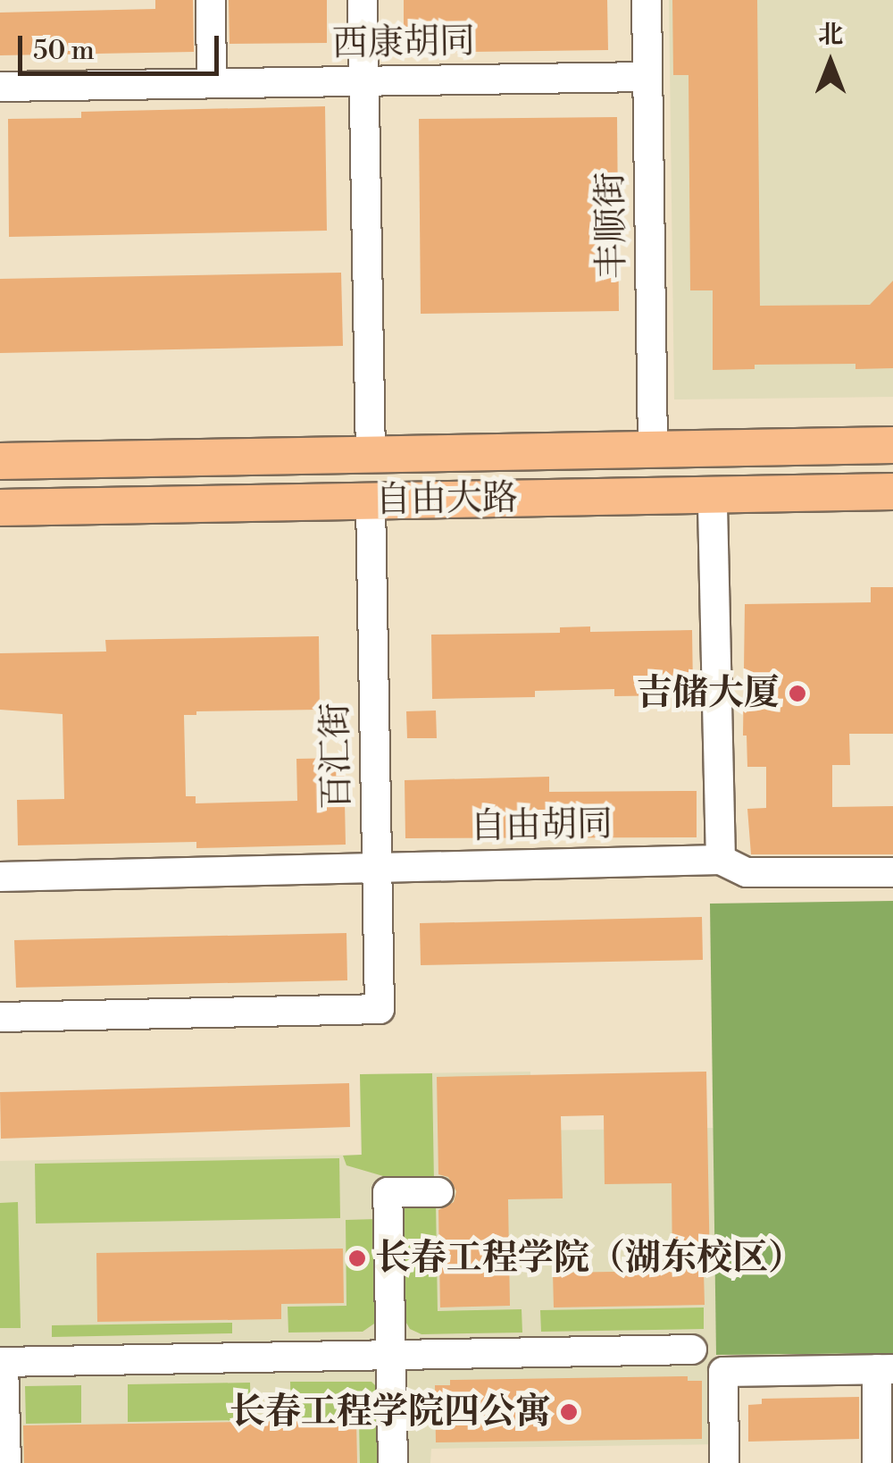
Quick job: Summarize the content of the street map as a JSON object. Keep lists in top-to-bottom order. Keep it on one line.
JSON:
{"streets":{"main road":["自由大路"],"street":["西康胡同","丰顺街","百汇街","自由胡同"]},"crossings":[["西康胡同","丰顺街"],["丰顺街","自由大路"],["自由大路","百汇街"],["百汇街","自由胡同"]],"places":["吉储大厦","长春工程学院（湖东校区）","长春工程学院四公寓"],"scale_bar":"50 m","north":"top"}
